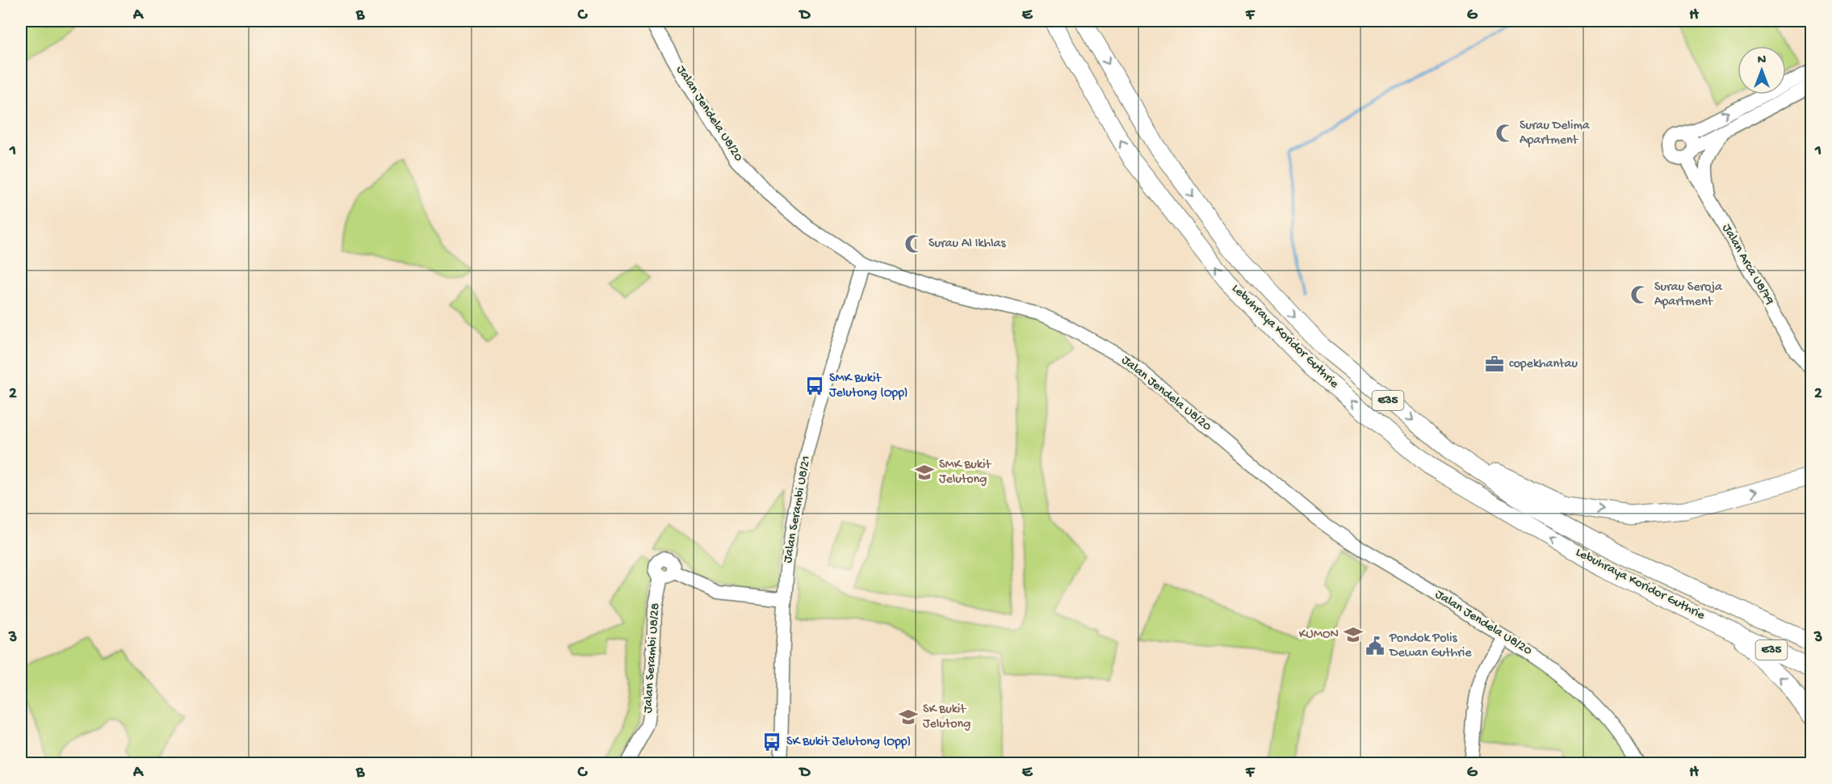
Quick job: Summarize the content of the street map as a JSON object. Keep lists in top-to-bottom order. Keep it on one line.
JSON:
{"streets":{"highway":["Lebuhraya Koridor Guthrie","E35"],"street":["Jalan Jendela U8/20","Jalan Arca U8/79","Jalan Serambi U8/21","Jalan Serambi U8/28"]},"crossings":[["Jalan Jendela U8/20","Jalan Serambi U8/21"],["Jalan Serambi U8/21","Jalan Serambi U8/28"]],"places":{"mosque":["Surau Delima Apartment","Surau Al Ikhlas","Surau Seroja Apartment"],"office":["copekhantau"],"bus stop":["SMK Bukit Jelutong (Opp)","SK Bukit Jelutong (Opp)"],"school or university":["SMK Bukit Jelutong","KUMON","SK Bukit Jelutong"],"public building":["Pondok Polis Dewan Guthrie"]},"north":"top","grid":{"columns":["A","B","C","D","E","F","G","H"],"rows":["1","2","3"]}}
